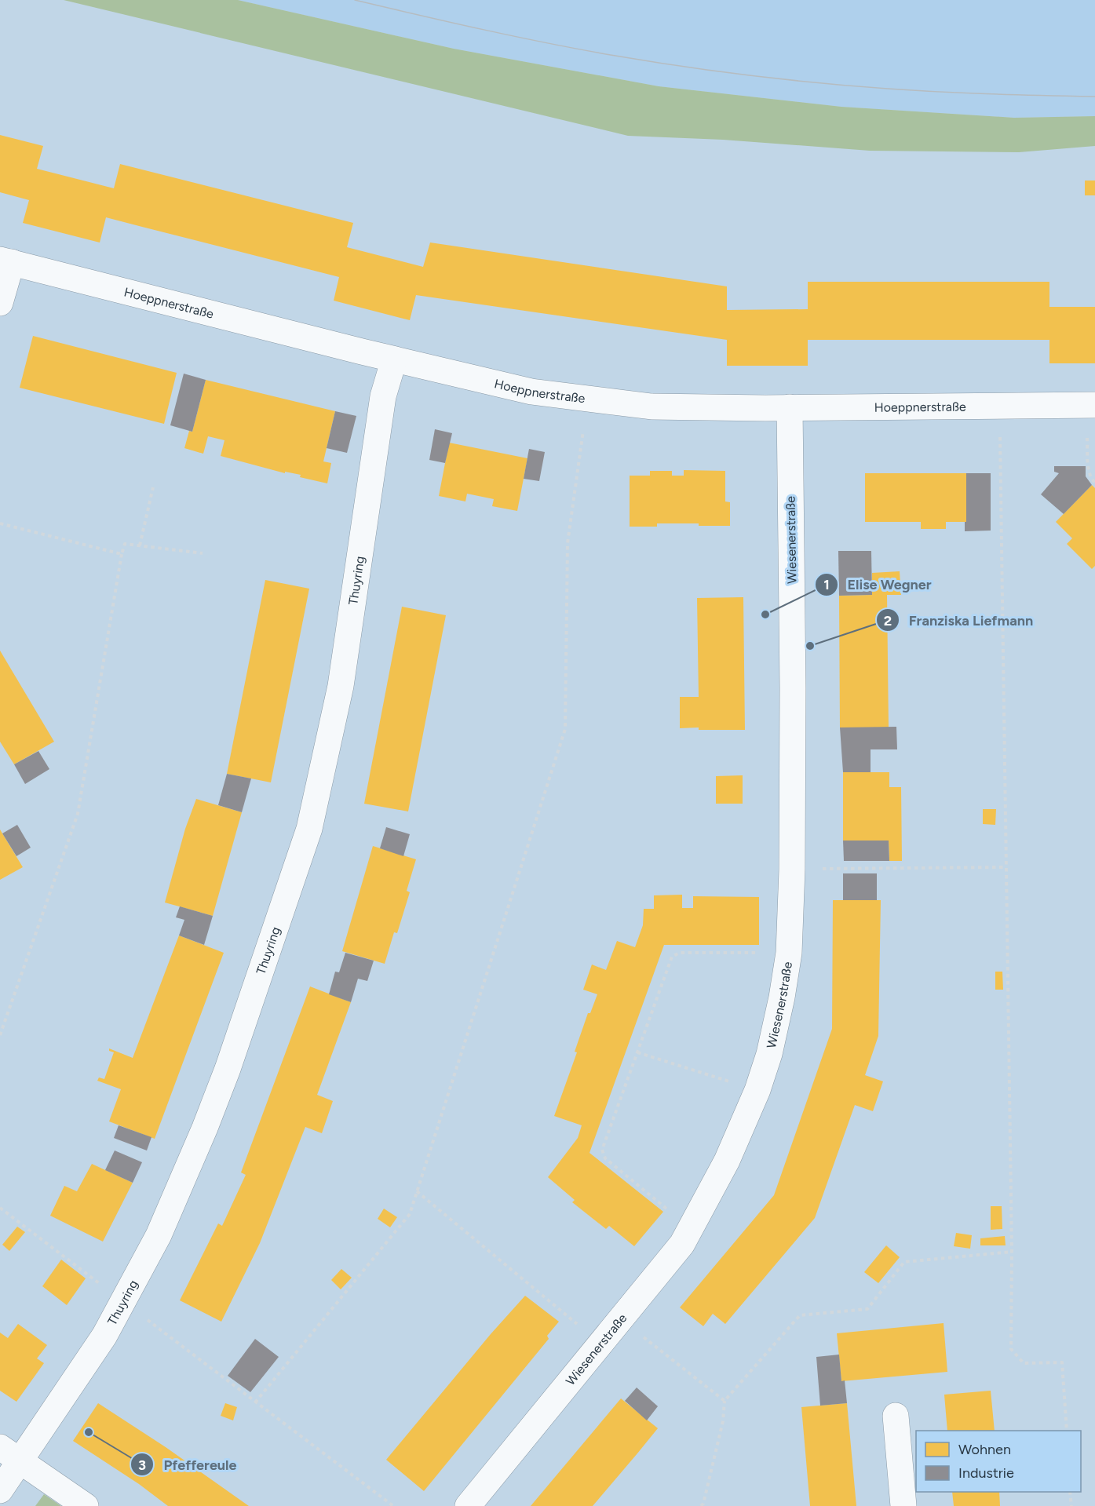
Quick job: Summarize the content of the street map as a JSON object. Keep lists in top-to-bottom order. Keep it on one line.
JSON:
{"streets":{"street":["Hoeppnerstraße","Wiesenerstraße","Thuyring"]},"crossings":[["Hoeppnerstraße","Wiesenerstraße"],["Hoeppnerstraße","Thuyring"]],"places":["Elise Wegner","Franziska Liefmann","Pfeffereule"],"legend":["Wohnen","Industrie"]}
